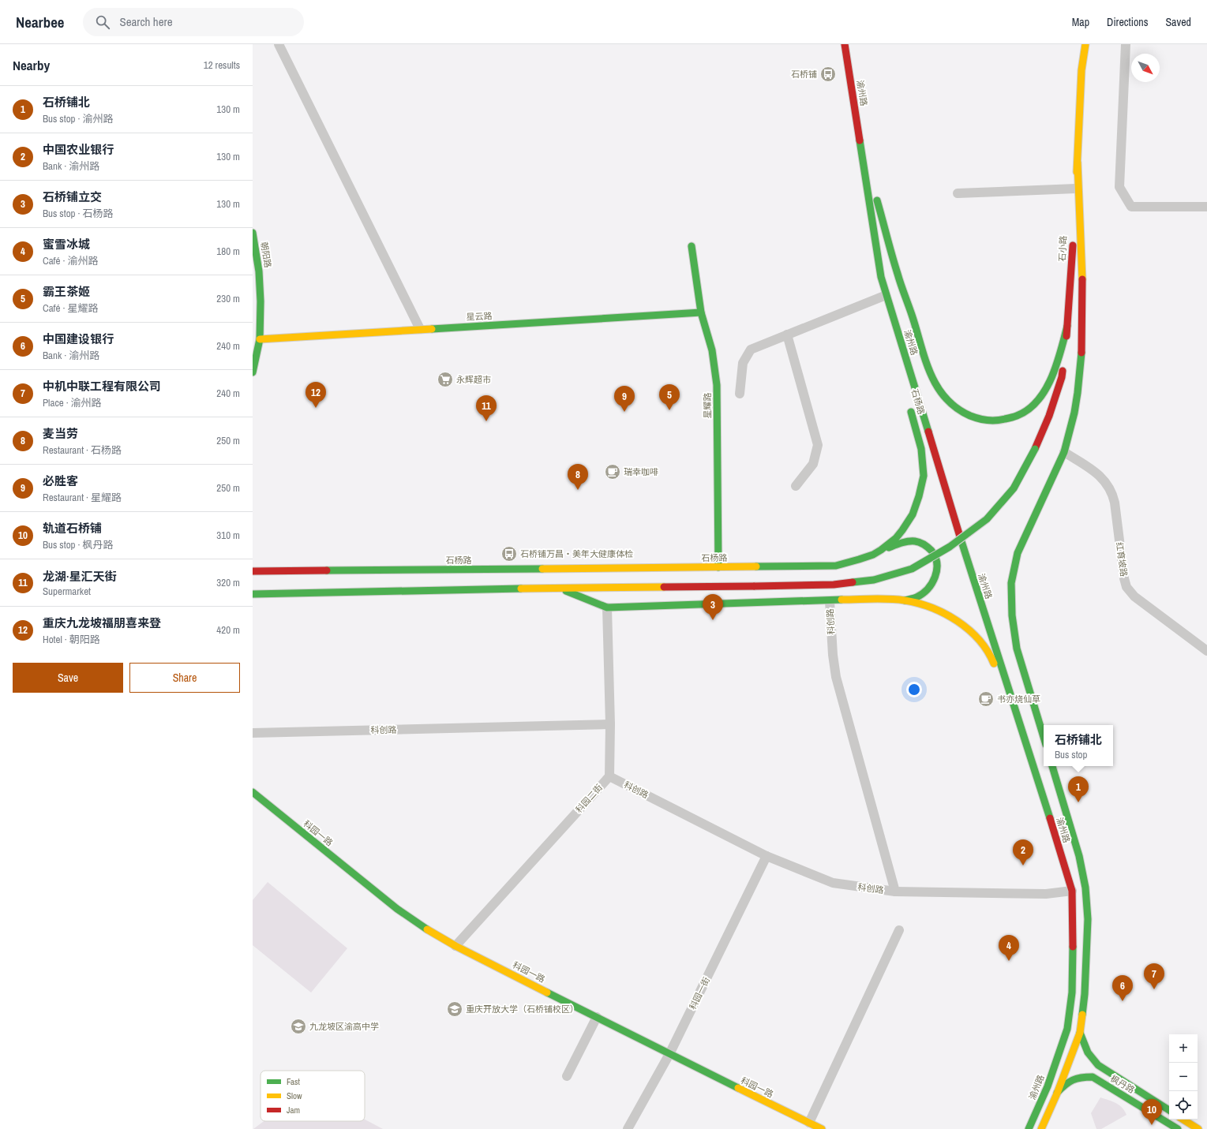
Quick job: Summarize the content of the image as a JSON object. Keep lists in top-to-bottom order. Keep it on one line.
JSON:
{"streets":{"main road":["渝州路","石小路","朝阳路","星云路","石杨路","星耀路","科园一路","枫丹路"],"street":["红育坡路","科创路","科园二街","科园一街"]},"crossings":[["渝州路","枫丹路"],["朝阳路","星云路"],["星云路","星耀路"],["石杨路","星耀路"],["科创路","科园二街"],["科创路","科园一街"],["科园二街","科园一路"],["科园一路","科园一街"]],"places":{"bus stop":["石桥铺","石桥铺万昌‧美年大健康体检"],"supermarket":["永辉超市"],"cafe":["瑞幸咖啡","书亦烧仙草"],"school or university":["重庆开放大学（石桥铺校区）","九龙坡区渝高中学"]},"legend":["Fast","Slow","Jam"],"north":"bottom right","page":{"header":"Nearbee","search":"Search here","nav":["Map","Directions","Saved"],"heading":["Nearby","12 results"],"list":[{"mark":"1","name":"石桥铺北","note":"Bus stop · 渝州路","value":"130 m"},{"mark":"2","name":"中国农业银行","note":"Bank · 渝州路","value":"130 m"},{"mark":"3","name":"石桥铺立交","note":"Bus stop · 石杨路","value":"130 m"},{"mark":"4","name":"蜜雪冰城","note":"Café · 渝州路","value":"180 m"},{"mark":"5","name":"霸王茶姬","note":"Café · 星耀路","value":"230 m"},{"mark":"6","name":"中国建设银行","note":"Bank · 渝州路","value":"240 m"},{"mark":"7","name":"中机中联工程有限公司","note":"Place · 渝州路","value":"240 m"},{"mark":"8","name":"麦当劳","note":"Restaurant · 石杨路","value":"250 m"},{"mark":"9","name":"必胜客","note":"Restaurant · 星耀路","value":"250 m"},{"mark":"10","name":"轨道石桥铺","note":"Bus stop · 枫丹路","value":"310 m"},{"mark":"11","name":"龙湖·星汇天街","note":"Supermarket","value":"320 m"},{"mark":"12","name":"重庆九龙坡福朋喜来登","note":"Hotel · 朝阳路","value":"420 m"}],"pins":["12","5","9","11","8","3","1","2","4","7","6","10"],"buttons":["Save","Share"],"popup":["石桥铺北","Bus stop"],"map_buttons":["+","−"]}}
